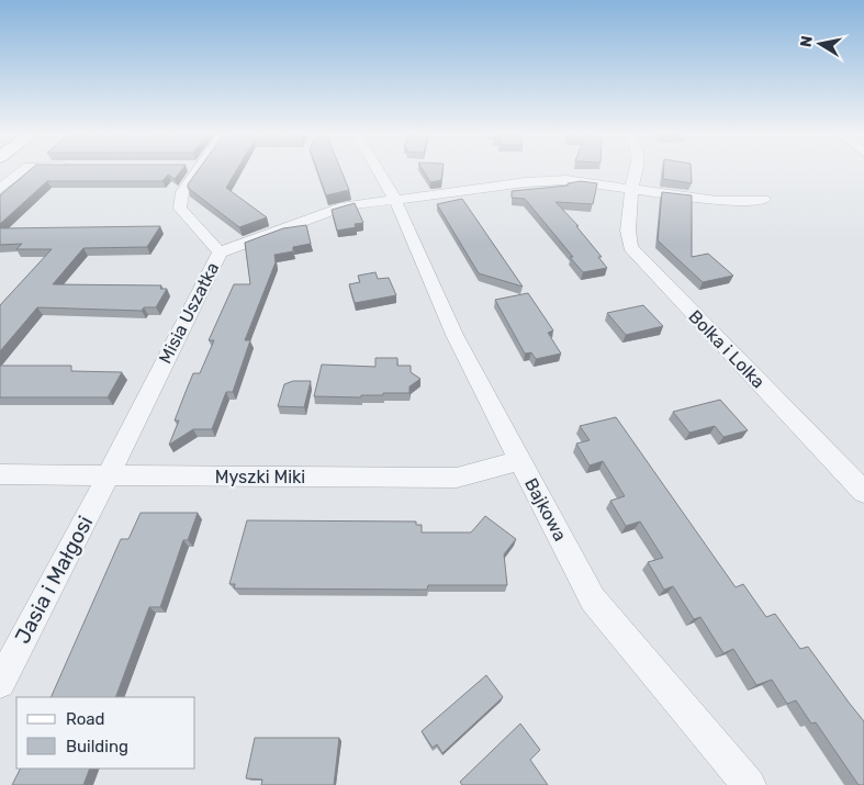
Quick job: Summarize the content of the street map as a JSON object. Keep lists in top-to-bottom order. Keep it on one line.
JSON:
{"streets":{"street":["Misia Uszatka","Bolka i Lolka","Myszki Miki","Bajkowa","Jasia i Małgosi"]},"crossings":[["Misia Uszatka","Myszki Miki"],["Misia Uszatka","Jasia i Małgosi"],["Myszki Miki","Bajkowa"],["Myszki Miki","Jasia i Małgosi"]],"legend":["Road","Building"],"north":"left"}
